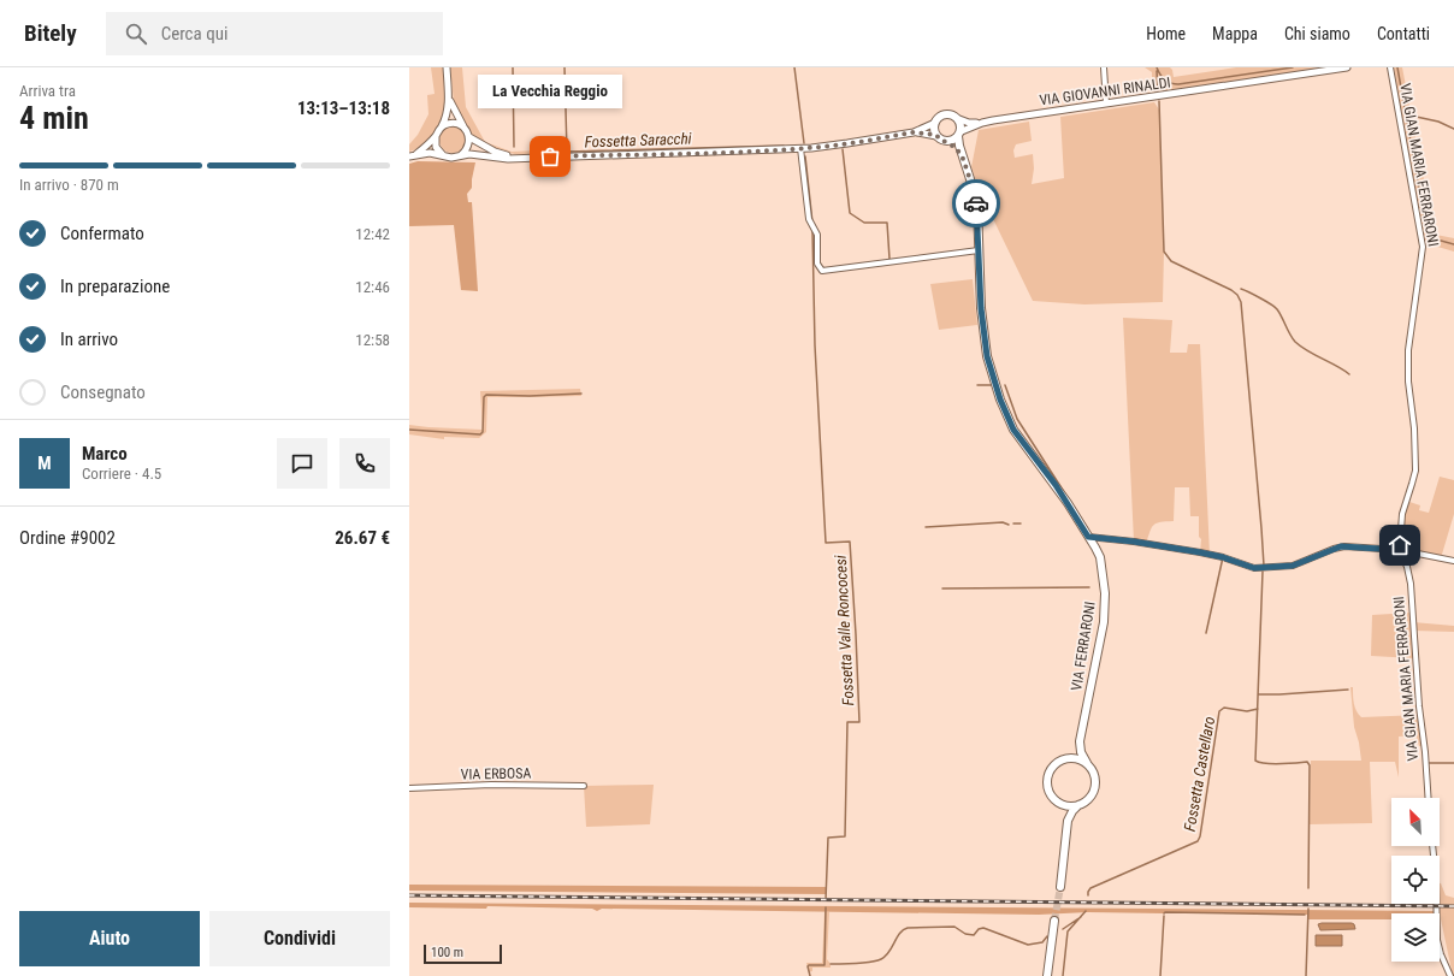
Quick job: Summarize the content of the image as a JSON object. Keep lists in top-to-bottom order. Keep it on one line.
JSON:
{"streets":{"main road":["VIA FERRARONI"],"street":["VIA GIOVANNI RINALDI","VIA GIAN MARIA FERRARONI","VIA ERBOSA"]},"crossings":[["VIA GIOVANNI RINALDI","VIA FERRARONI"]],"water":["Fossetta Saracchi","Fossetta Valle Roncocesi","Fossetta Castellaro"],"places":["La Vecchia Reggio"],"scale_bar":"100 m","north":"top left","page":{"header":"Bitely","search":"Cerca qui","nav":["Home","Mappa","Chi siamo","Contatti"],"heading":["4 min","Arriva tra","13:13–13:18"],"panel":["Marco","Corriere · 4.5","Ordine #9002","26.67 €"],"bubble":"La Vecchia Reggio","bar":"In arrivo · 870 m","list":[["Confermato","12:42"],["In preparazione","12:46"],["In arrivo","12:58"],"Consegnato"],"round":"M","buttons":["Aiuto","Condividi"],"scale":"100 m"}}
